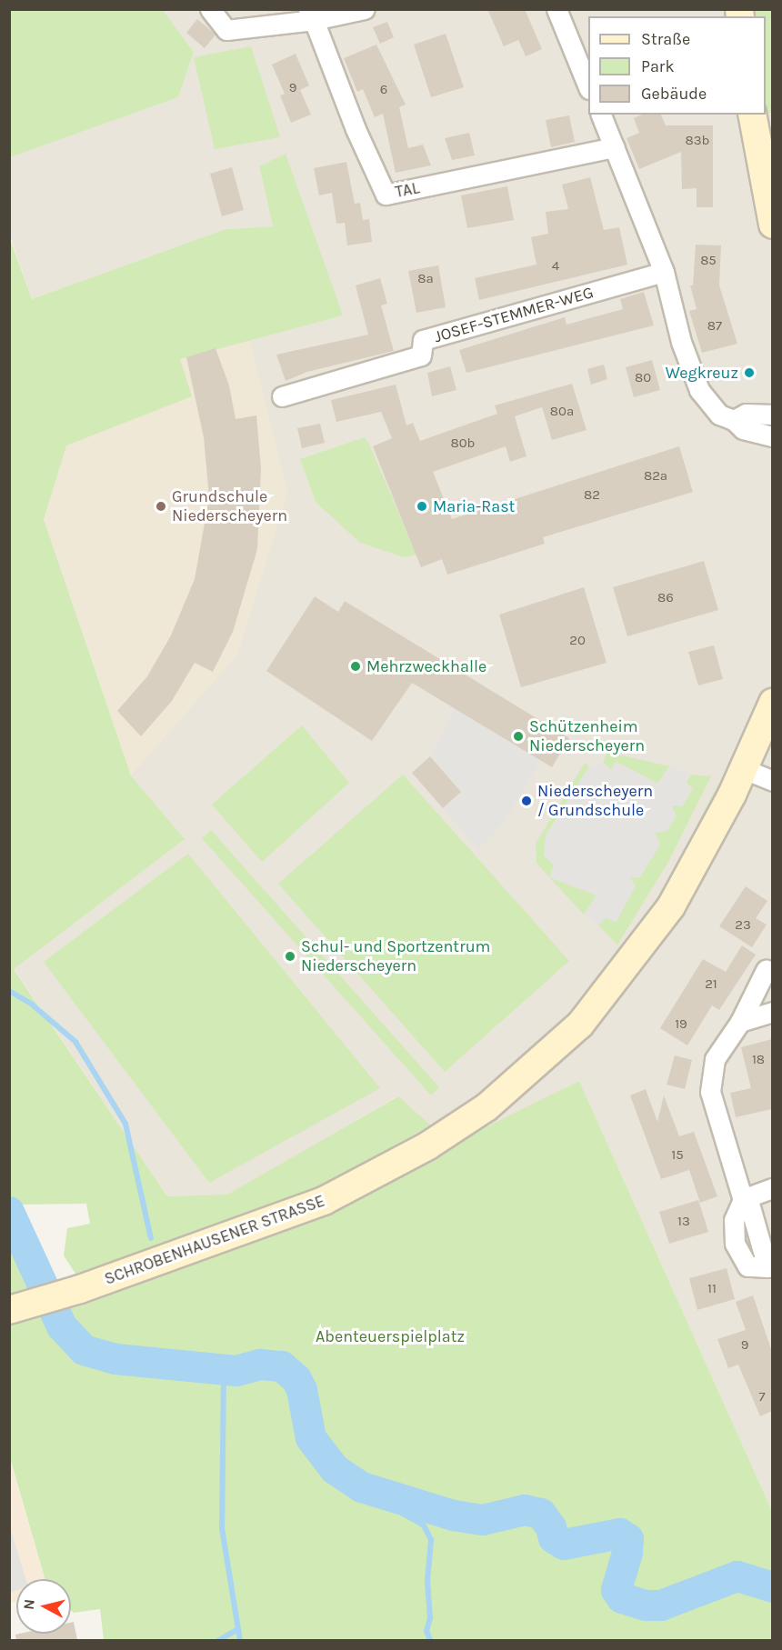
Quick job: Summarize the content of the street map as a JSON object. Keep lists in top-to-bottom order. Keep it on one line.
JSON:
{"streets":{"main road":["SCHROBENHAUSENER STRASSE"],"street":["TAL","JOSEF-STEMMER-WEG"]},"parks":["Abenteuerspielplatz"],"places":["Wegkreuz","Grundschule Niederscheyern","Maria-Rast","Mehrzweckhalle","Schützenheim Niederscheyern","Niederscheyern / Grundschule","Schul- und Sportzentrum Niederscheyern"],"house_numbers":["9","6","83b","85","4","8a","87","80","80a","80b","82a","82","86","20","23","21","19","18","15","13","11","9","7"],"legend":["Straße","Park","Gebäude"],"north":"left"}
